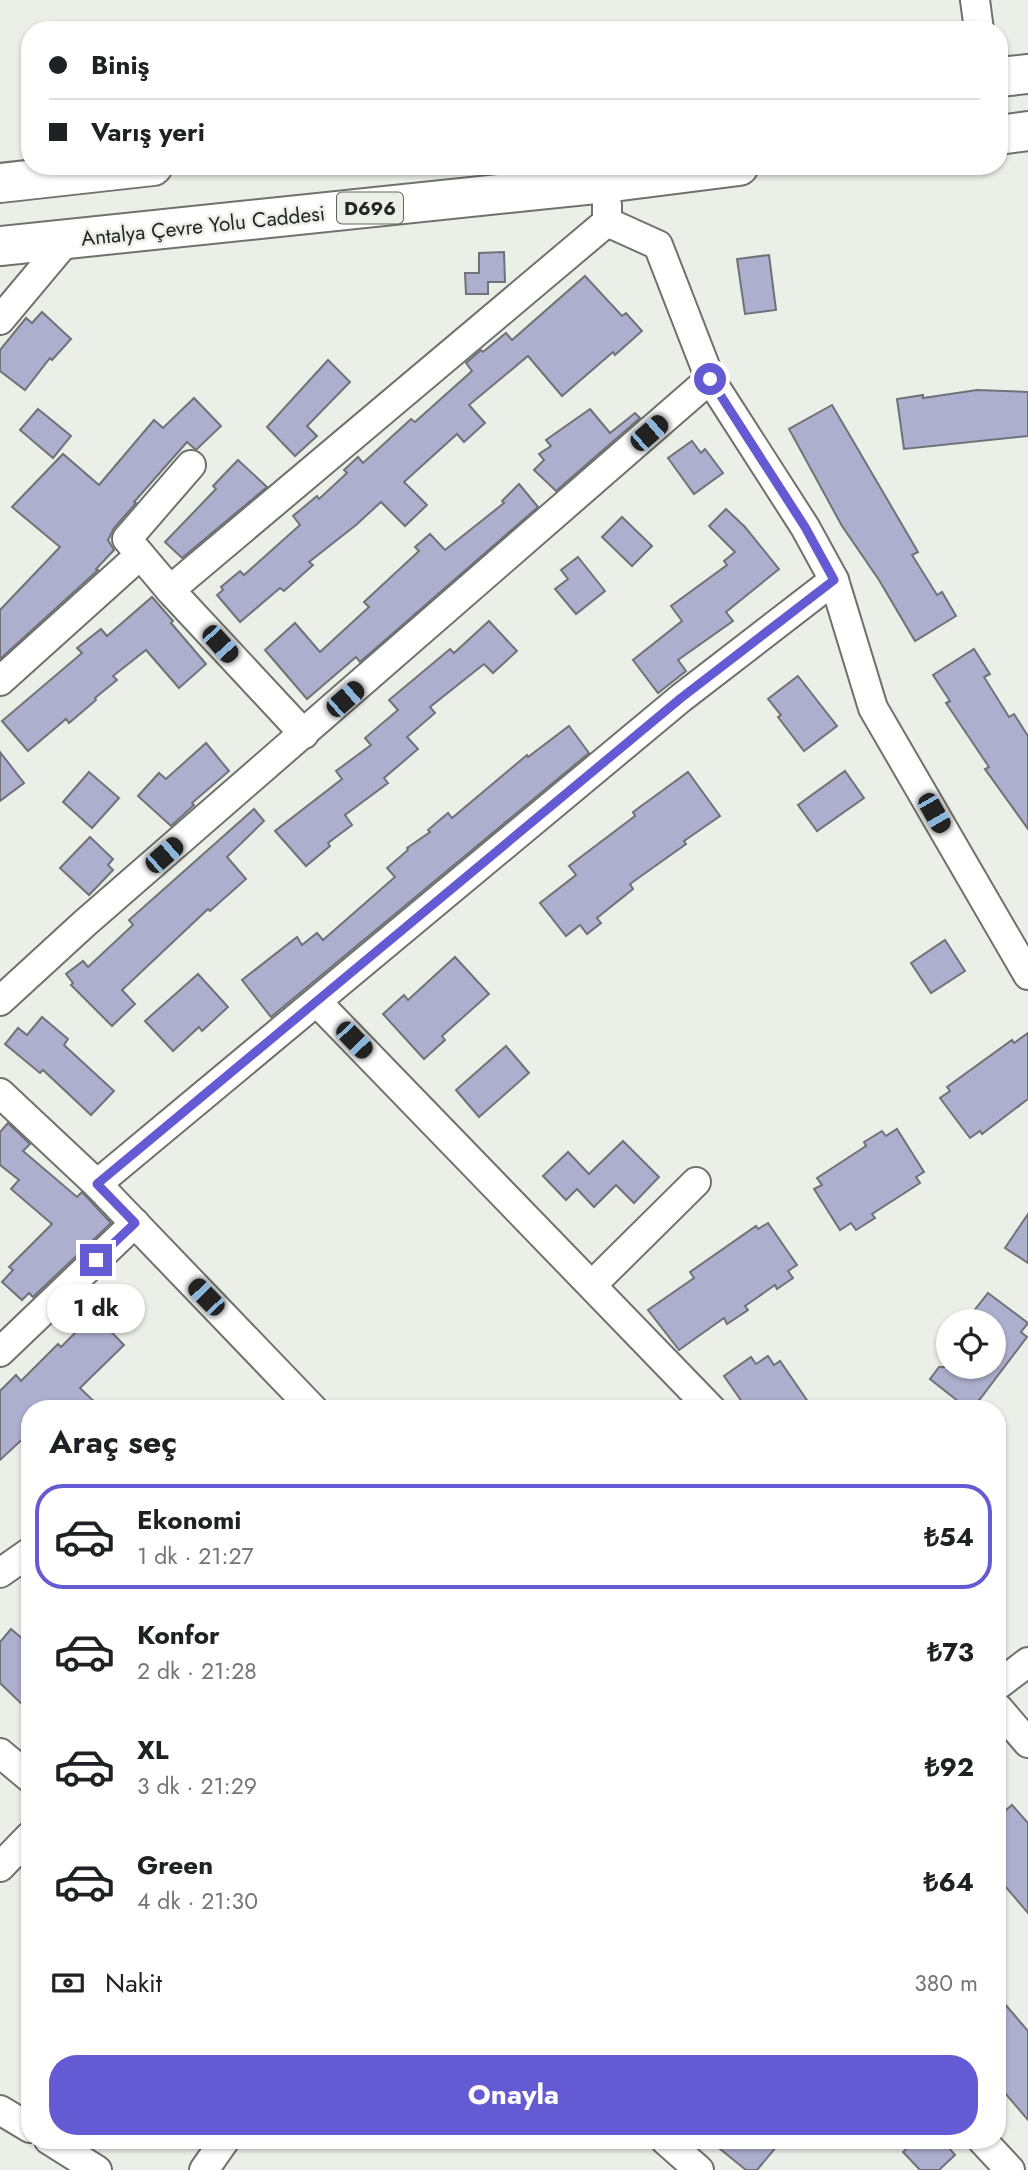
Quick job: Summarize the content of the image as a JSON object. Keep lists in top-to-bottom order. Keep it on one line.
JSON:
{"streets":{"highway":["D696","Antalya Çevre Yolu Caddesi"]},"page":{"banner":["Biniş","Varış yeri"],"bubble":"1 dk","heading":"Araç seç","list":[{"name":"Ekonomi","note":"1 dk · 21:27","value":"₺54"},{"name":"Konfor","note":"2 dk · 21:28","value":"₺73"},{"name":"XL","note":"3 dk · 21:29","value":"₺92"},{"name":"Green","note":"4 dk · 21:30","value":"₺64"}],"pay":["Nakit","380 m"],"buttons":"Onayla"}}
